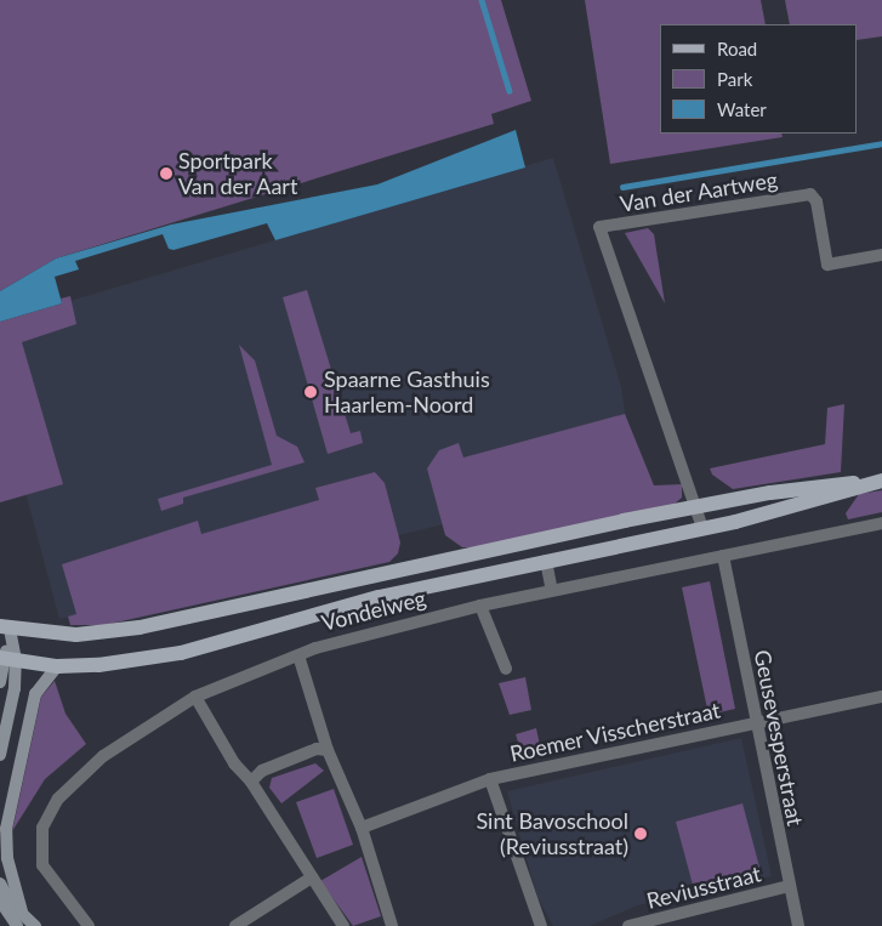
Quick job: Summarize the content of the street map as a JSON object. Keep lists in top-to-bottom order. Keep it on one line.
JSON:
{"streets":{"main road":["Vondelweg"],"street":["Van der Aartweg","Roemer Visscherstraat","Geusevesperstraat","Reviusstraat"]},"crossings":[["Van der Aartweg","Vondelweg"],["Vondelweg","Geusevesperstraat"],["Roemer Visscherstraat","Geusevesperstraat"],["Geusevesperstraat","Reviusstraat"]],"places":["Sportpark Van der Aart","Spaarne Gasthuis Haarlem-Noord","Sint Bavoschool (Reviusstraat)"],"legend":["Road","Park","Water"]}
